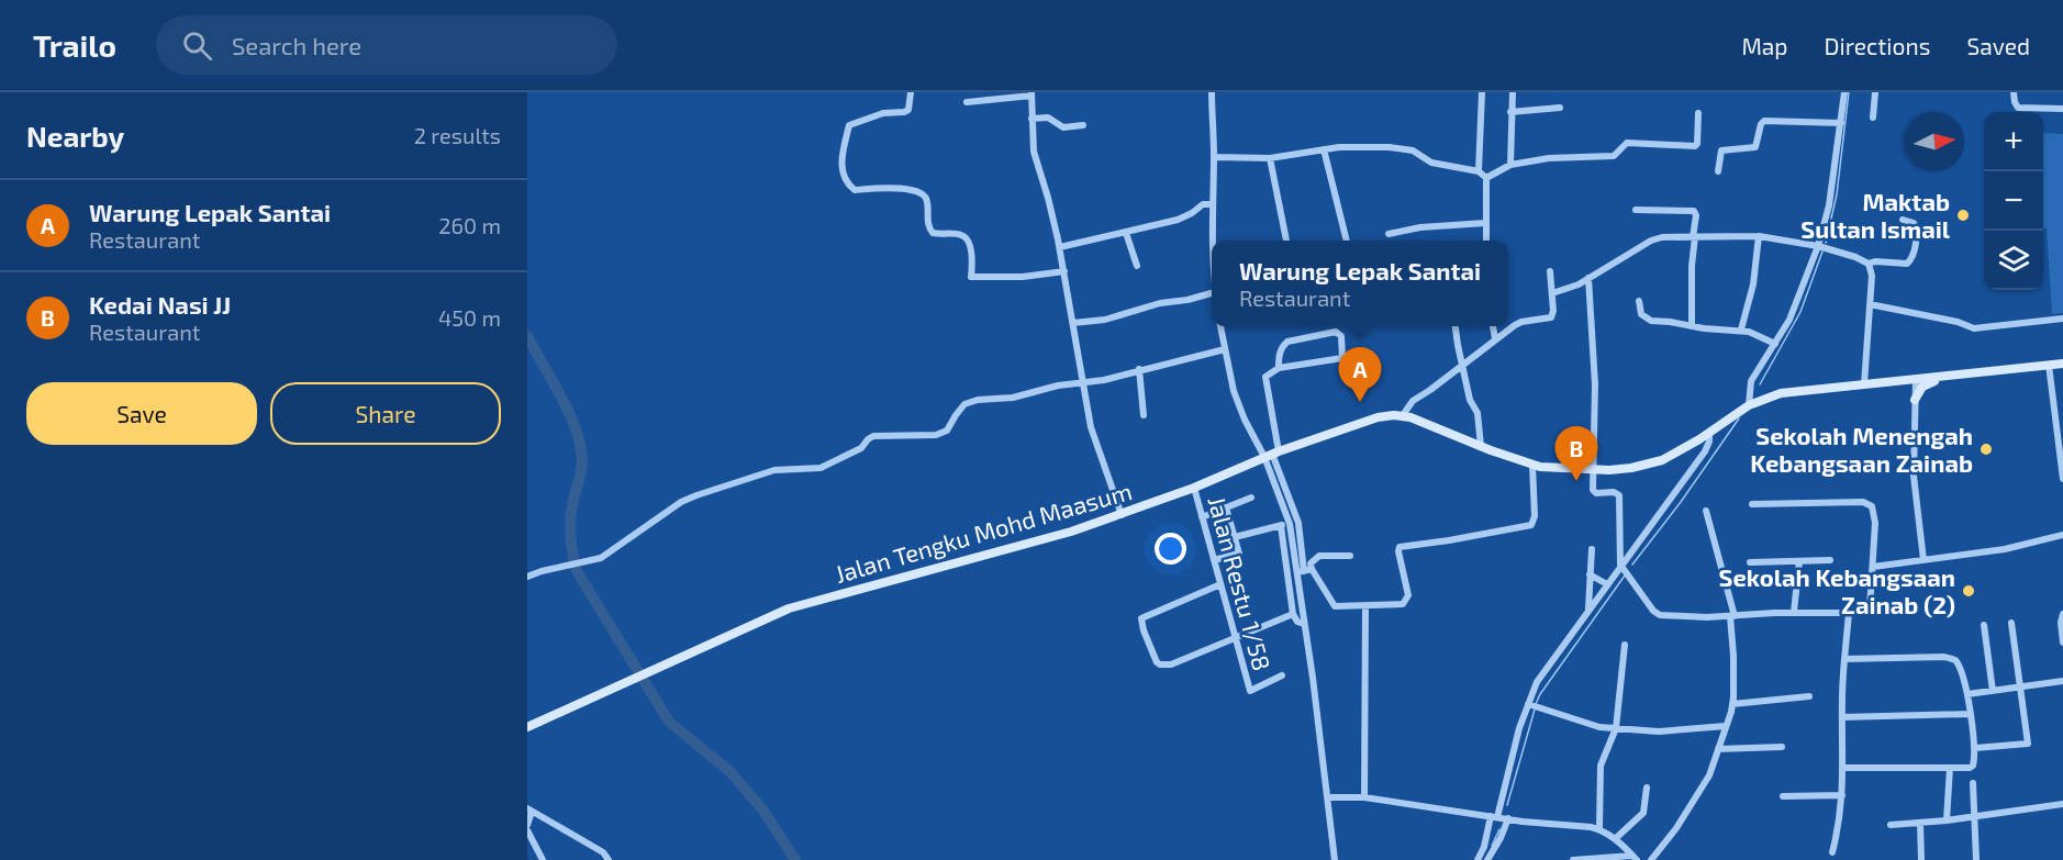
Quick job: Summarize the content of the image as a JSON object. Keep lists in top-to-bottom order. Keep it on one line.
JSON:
{"streets":{"main road":["Jalan Tengku Mohd Maasum"],"street":["Jalan Restu 1/58"]},"crossings":[["Jalan Tengku Mohd Maasum","Jalan Restu 1/58"]],"places":["Maktab Sultan Ismail","Sekolah Menengah Kebangsaan Zainab","Sekolah Kebangsaan Zainab (2)"],"north":"right","page":{"header":"Trailo","search":"Search here","nav":["Map","Directions","Saved"],"heading":["Nearby","2 results"],"map_buttons":["+","−"],"list":[{"mark":"A","name":"Warung Lepak Santai","note":"Restaurant","value":"260 m"},{"mark":"B","name":"Kedai Nasi JJ","note":"Restaurant","value":"450 m"}],"popup":["Warung Lepak Santai","Restaurant"],"pins":["A","B"],"buttons":["Save","Share"]}}
